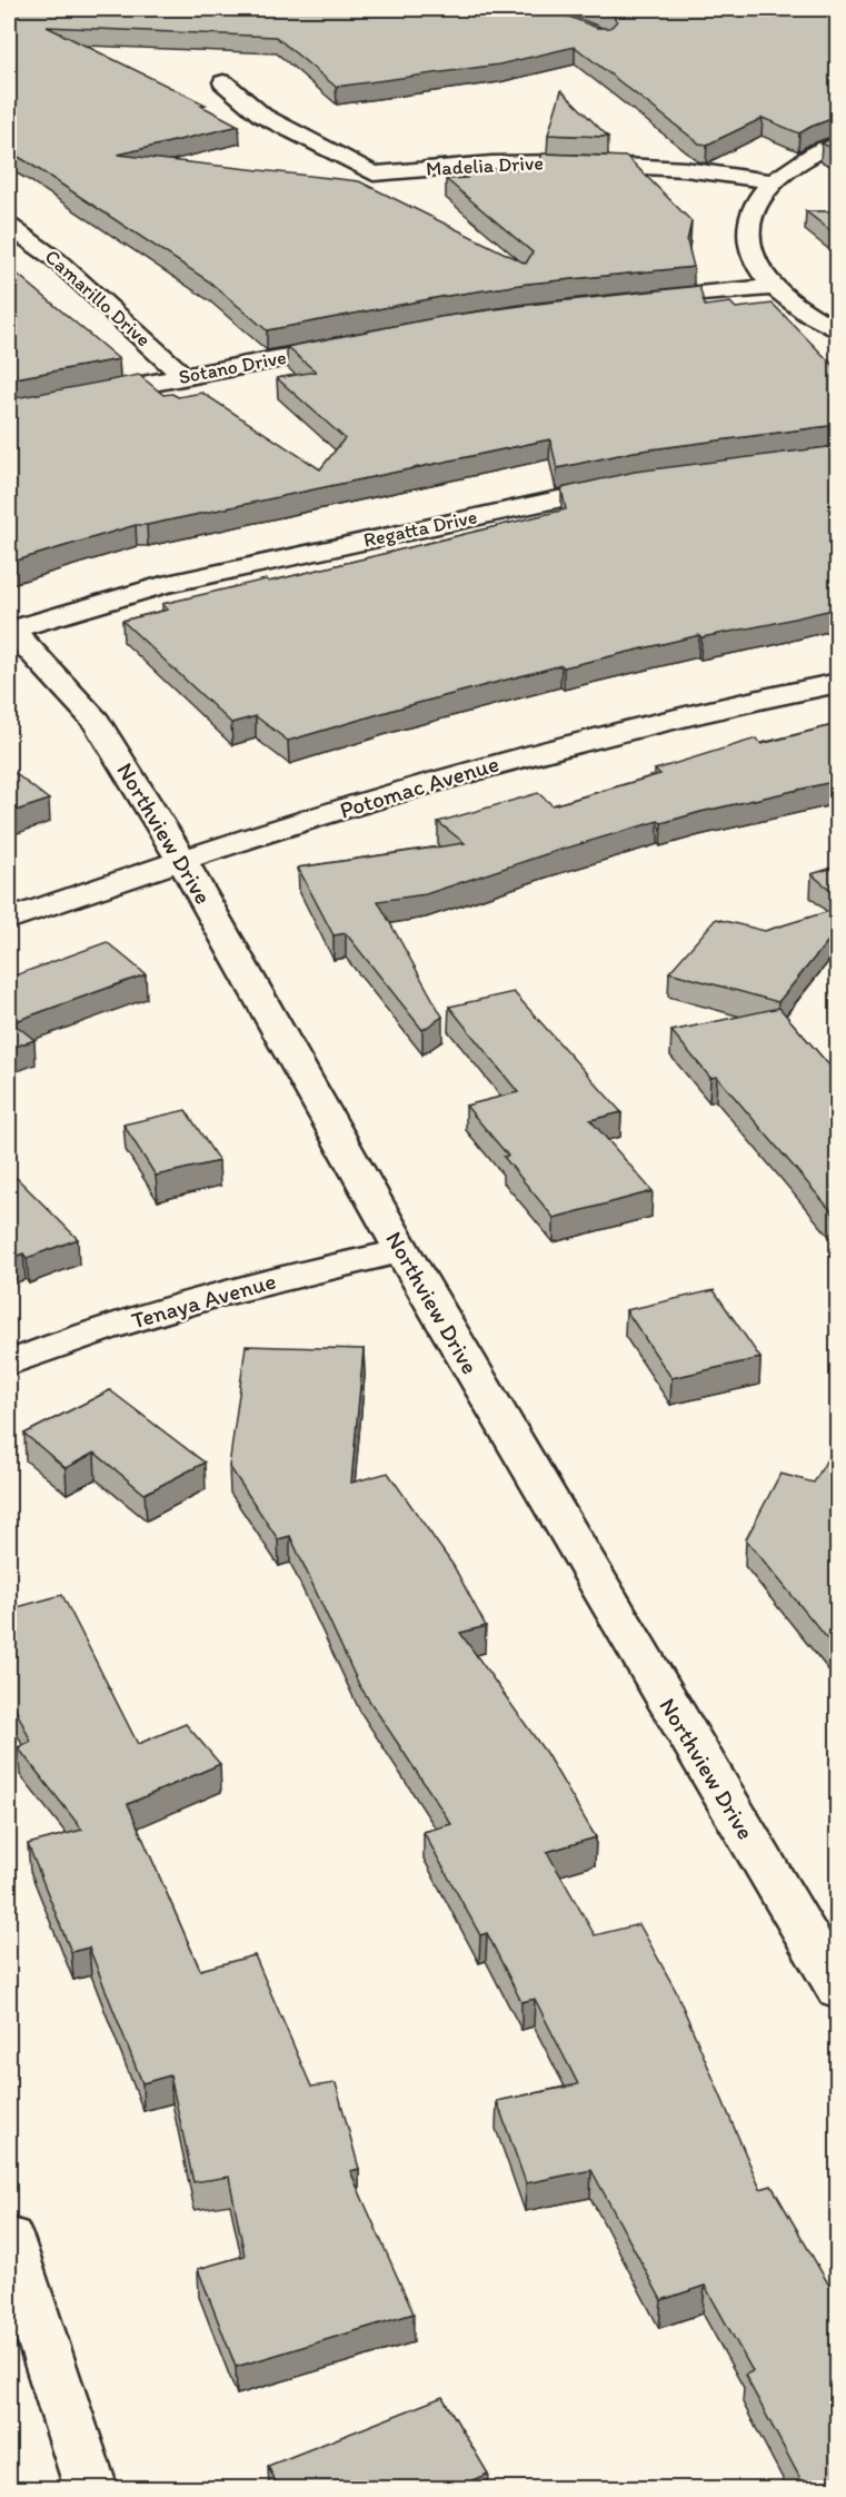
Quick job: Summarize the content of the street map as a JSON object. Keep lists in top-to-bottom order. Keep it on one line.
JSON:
{"streets":{"street":["Madelia Drive","Camarillo Drive","Sotano Drive","Regatta Drive","Potomac Avenue","Northview Drive","Tenaya Avenue"]},"crossings":[["Camarillo Drive","Sotano Drive"],["Regatta Drive","Northview Drive"],["Potomac Avenue","Northview Drive"],["Northview Drive","Tenaya Avenue"]]}
